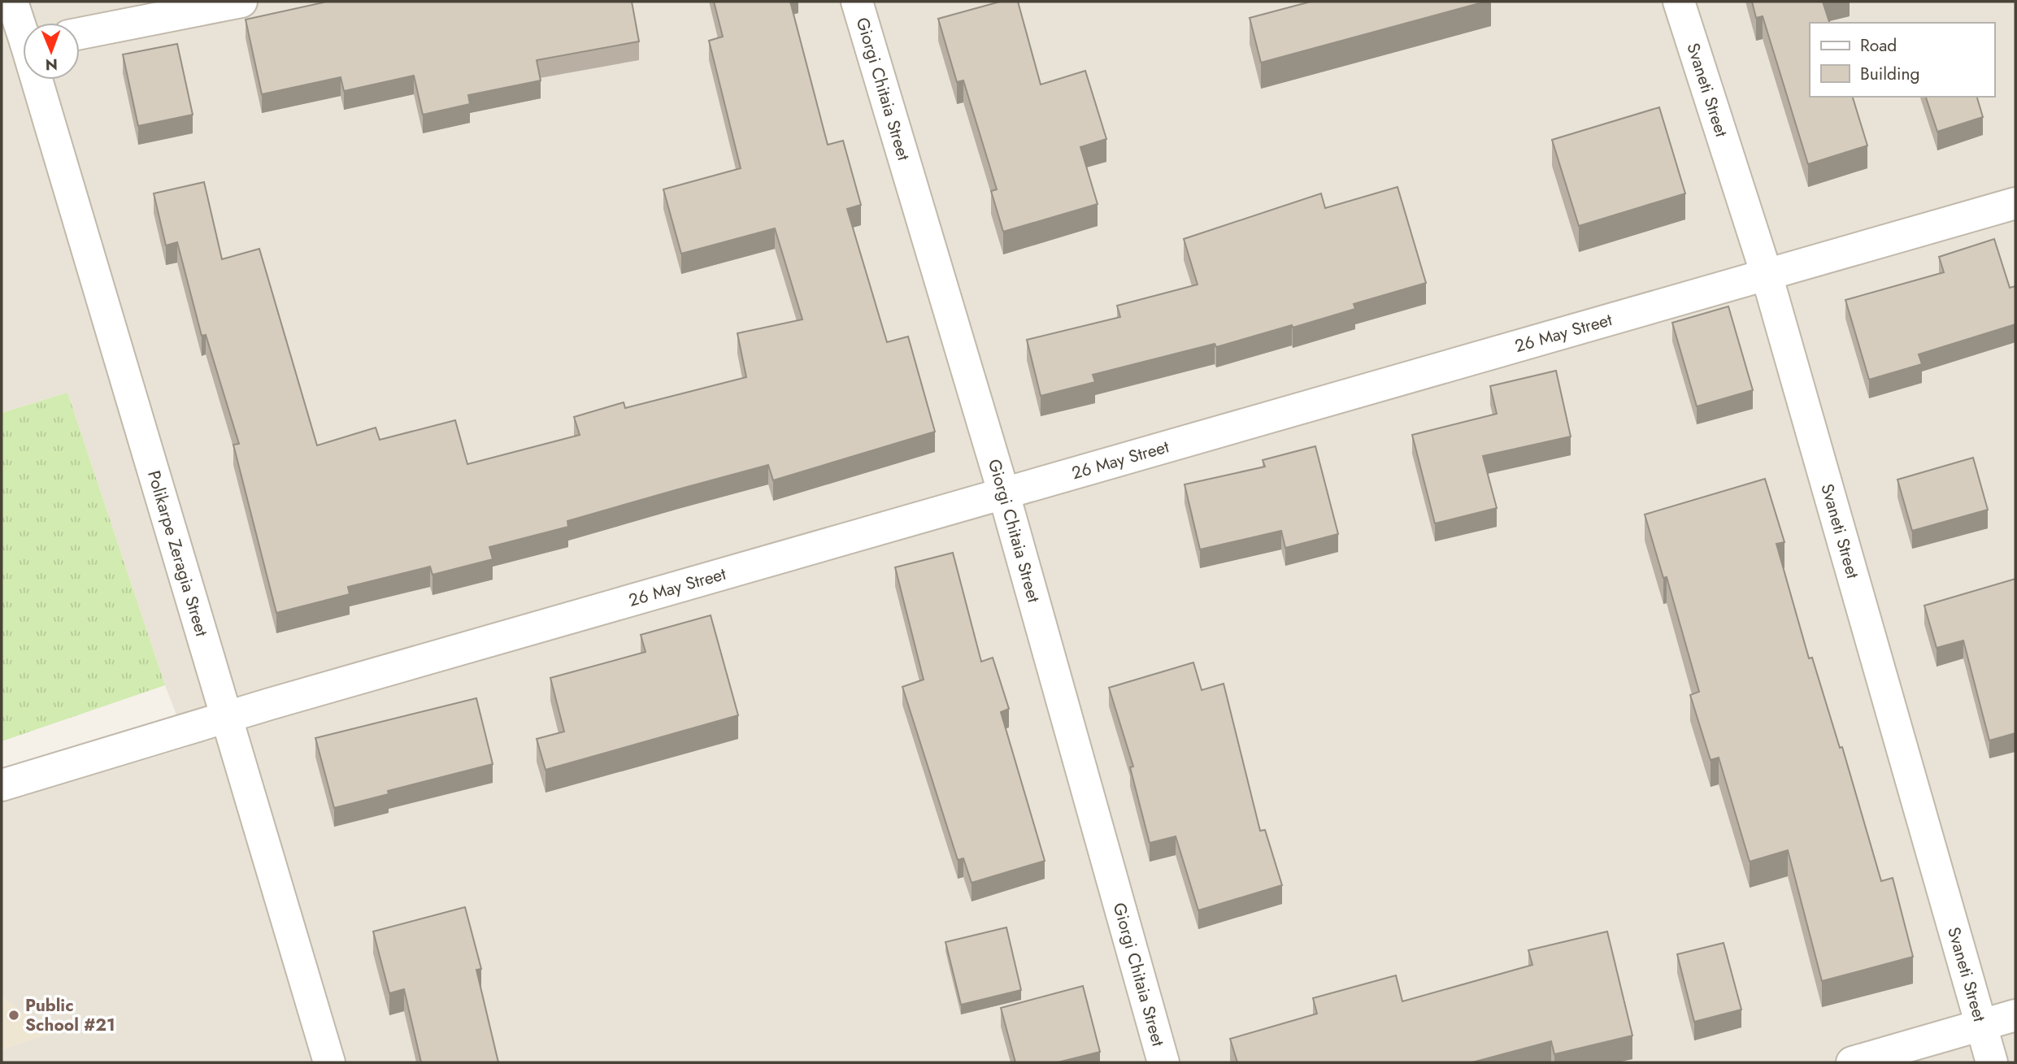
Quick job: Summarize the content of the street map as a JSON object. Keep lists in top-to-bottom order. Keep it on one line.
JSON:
{"streets":{"street":["Giorgi Chitaia Street","Svaneti Street","26 May Street","Polikarpe Zeragia Street"]},"crossings":[["Giorgi Chitaia Street","26 May Street"],["Svaneti Street","26 May Street"],["26 May Street","Polikarpe Zeragia Street"]],"places":["Public School #21"],"legend":["Road","Building"],"north":"bottom"}
